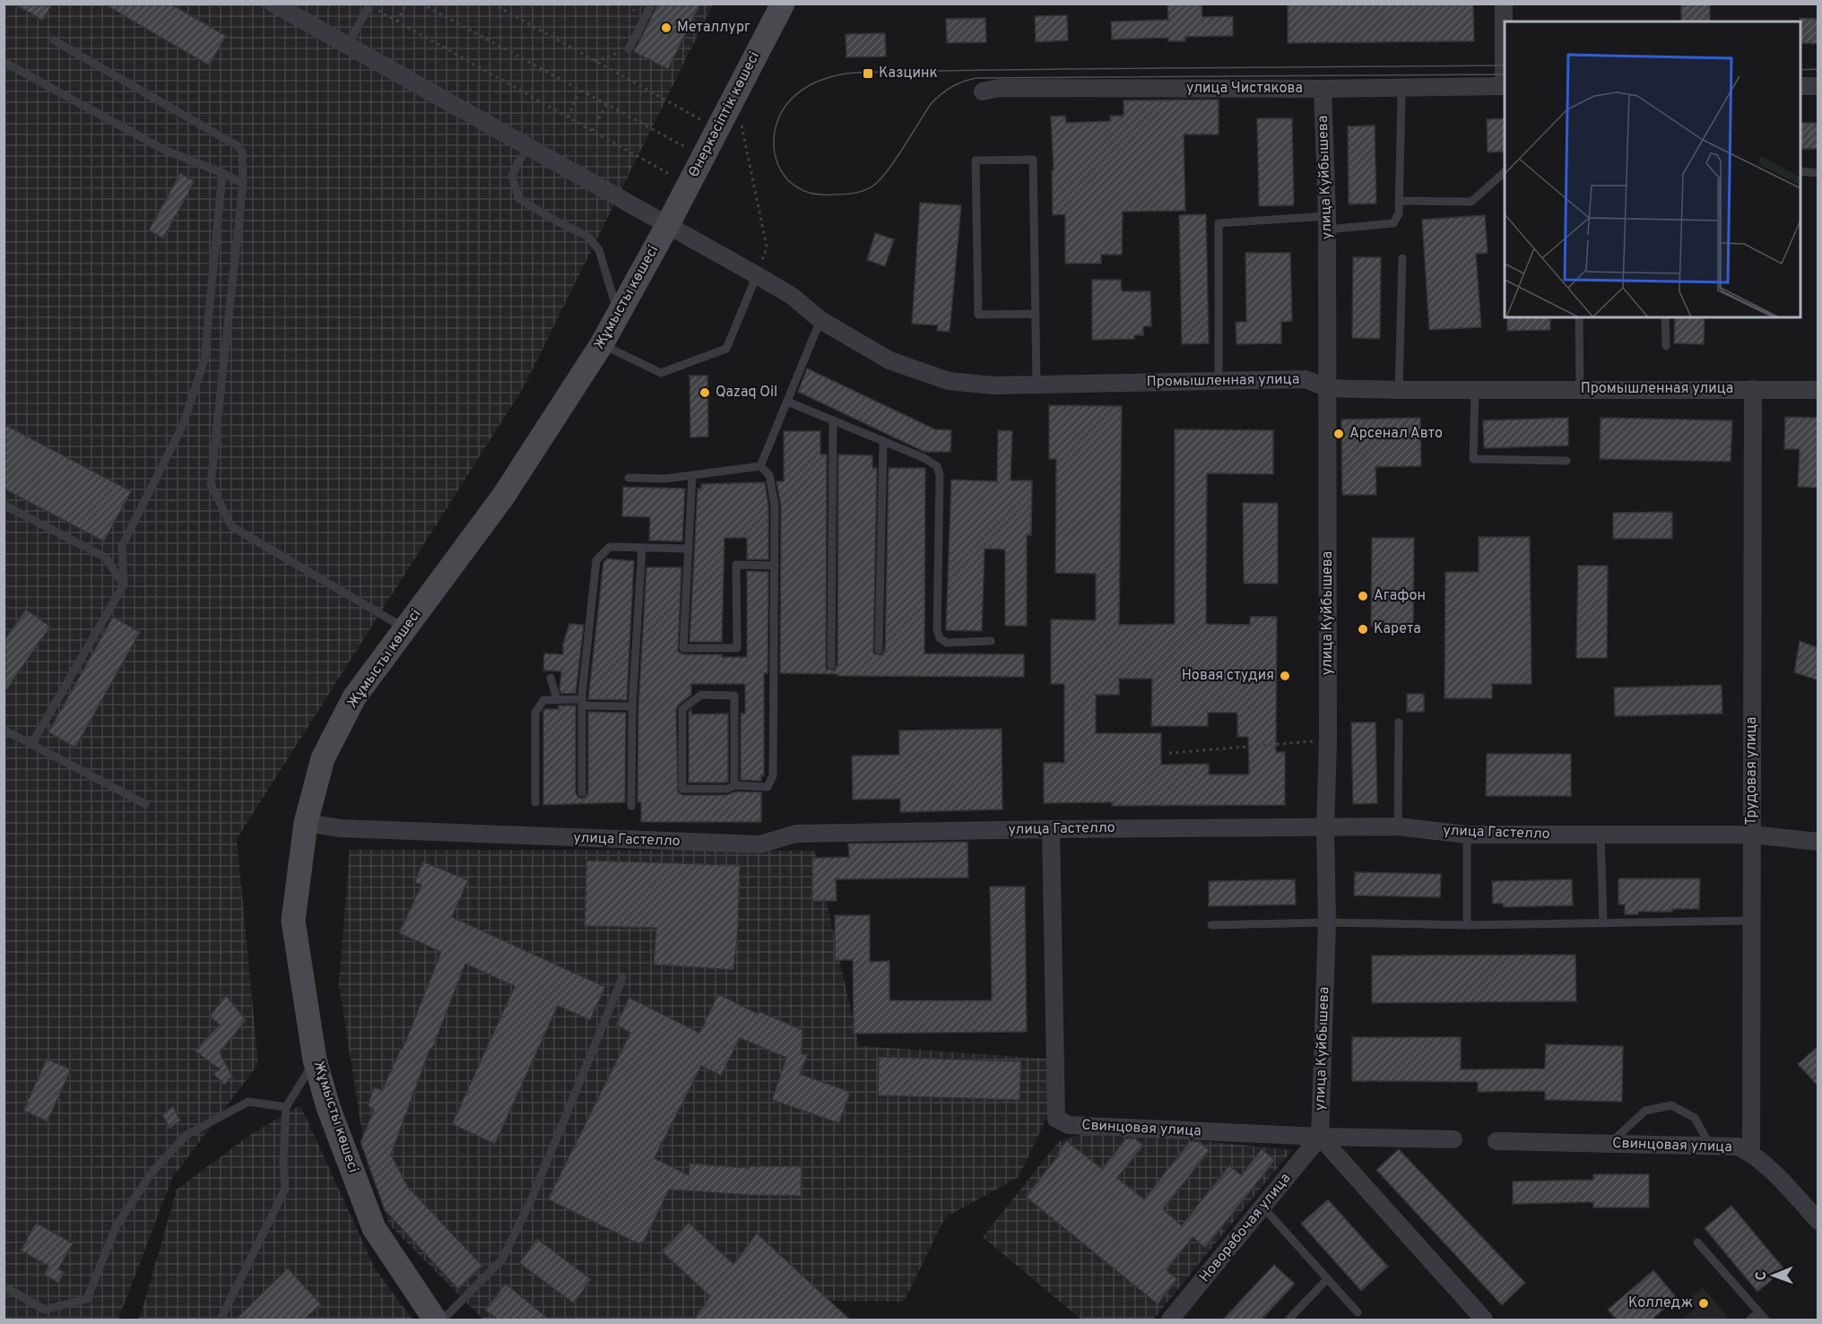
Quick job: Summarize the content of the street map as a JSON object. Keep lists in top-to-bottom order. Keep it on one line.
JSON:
{"streets":{"main road":["Өнеркәсіптік көшесі","Жұмысты көшесі"],"street":["улица Чистякова","улица Куйбышева","Промышленная улица","Трудовая улица","улица Гастелло","Свинцовая улица","Новорабочая улица"]},"crossings":[["улица Чистякова","улица Куйбышева"],["Өнеркәсіптік көшесі","Жұмысты көшесі"],["Өнеркәсіптік көшесі","Промышленная улица"],["улица Куйбышева","Промышленная улица"],["улица Куйбышева","улица Гастелло"],["улица Куйбышева","Свинцовая улица"],["улица Куйбышева","Новорабочая улица"],["Жұмысты көшесі","Промышленная улица"],["Жұмысты көшесі","улица Гастелло"],["Промышленная улица","Трудовая улица"],["Трудовая улица","улица Гастелло"],["Трудовая улица","Свинцовая улица"],["улица Гастелло","Свинцовая улица"],["Свинцовая улица","Новорабочая улица"]],"places":{"other":["Металлург","Qazaq Oil","Арсенал Авто","Агафон","Карета","Новая студия","Колледж"],"transit":["Казцинк"]},"north":"left"}
